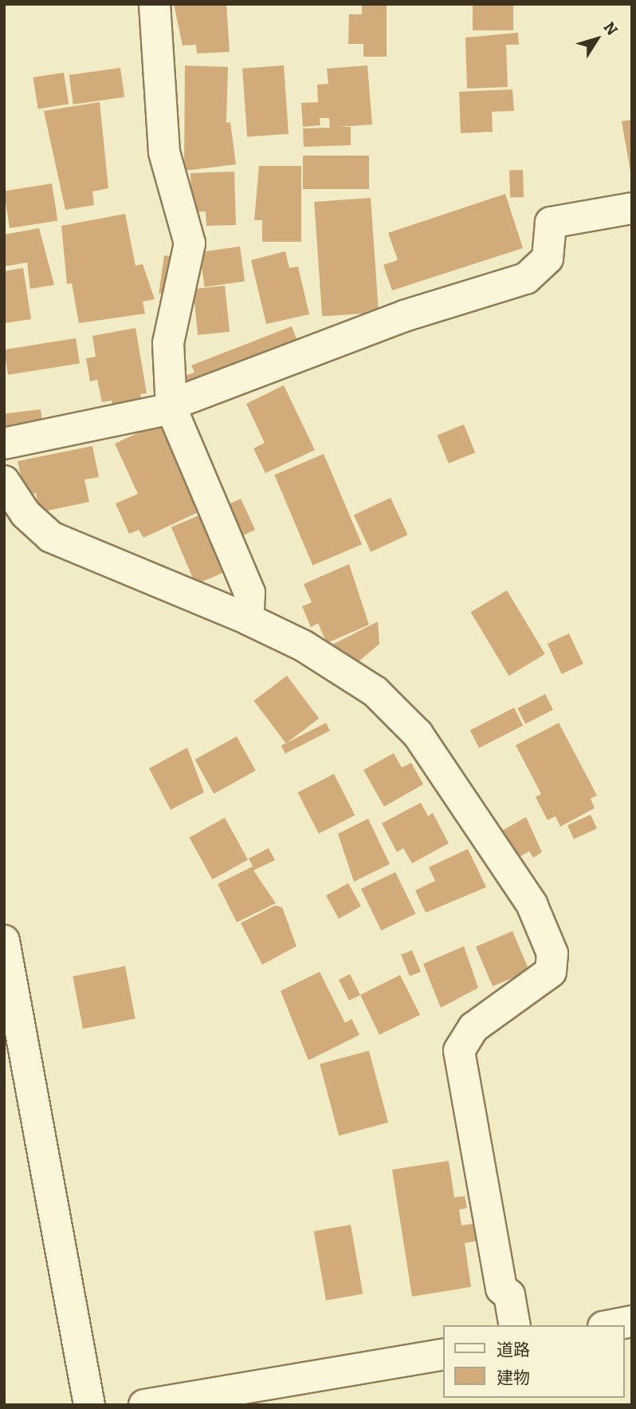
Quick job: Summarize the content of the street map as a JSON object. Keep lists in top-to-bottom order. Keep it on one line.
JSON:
{"legend":["道路","建物"],"north":"top right"}
